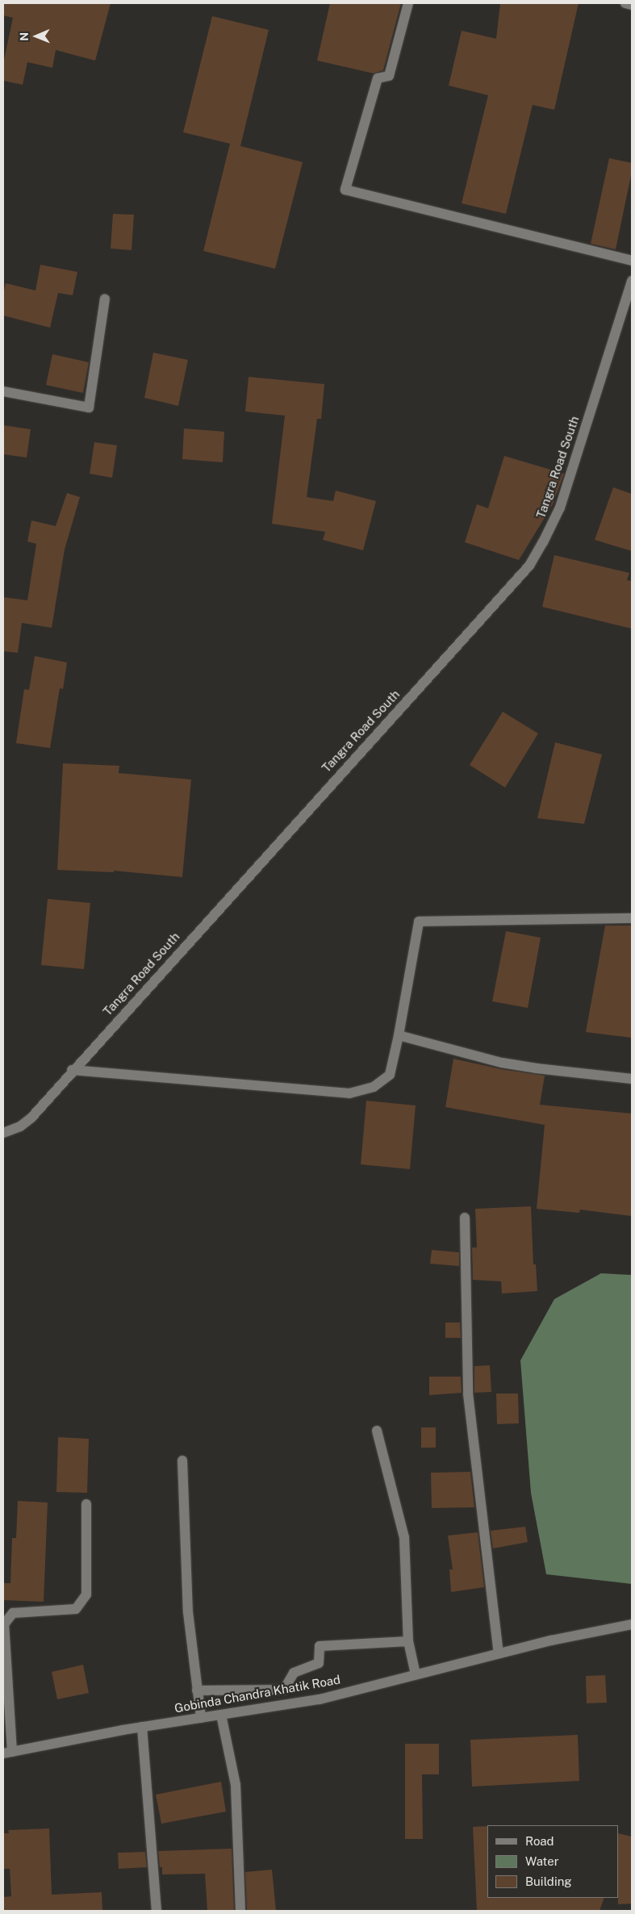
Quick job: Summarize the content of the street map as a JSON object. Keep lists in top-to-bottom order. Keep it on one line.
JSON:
{"streets":{"street":["Tangra Road South","Gobinda Chandra Khatik Road"]},"legend":["Road","Water","Building"],"north":"left"}
